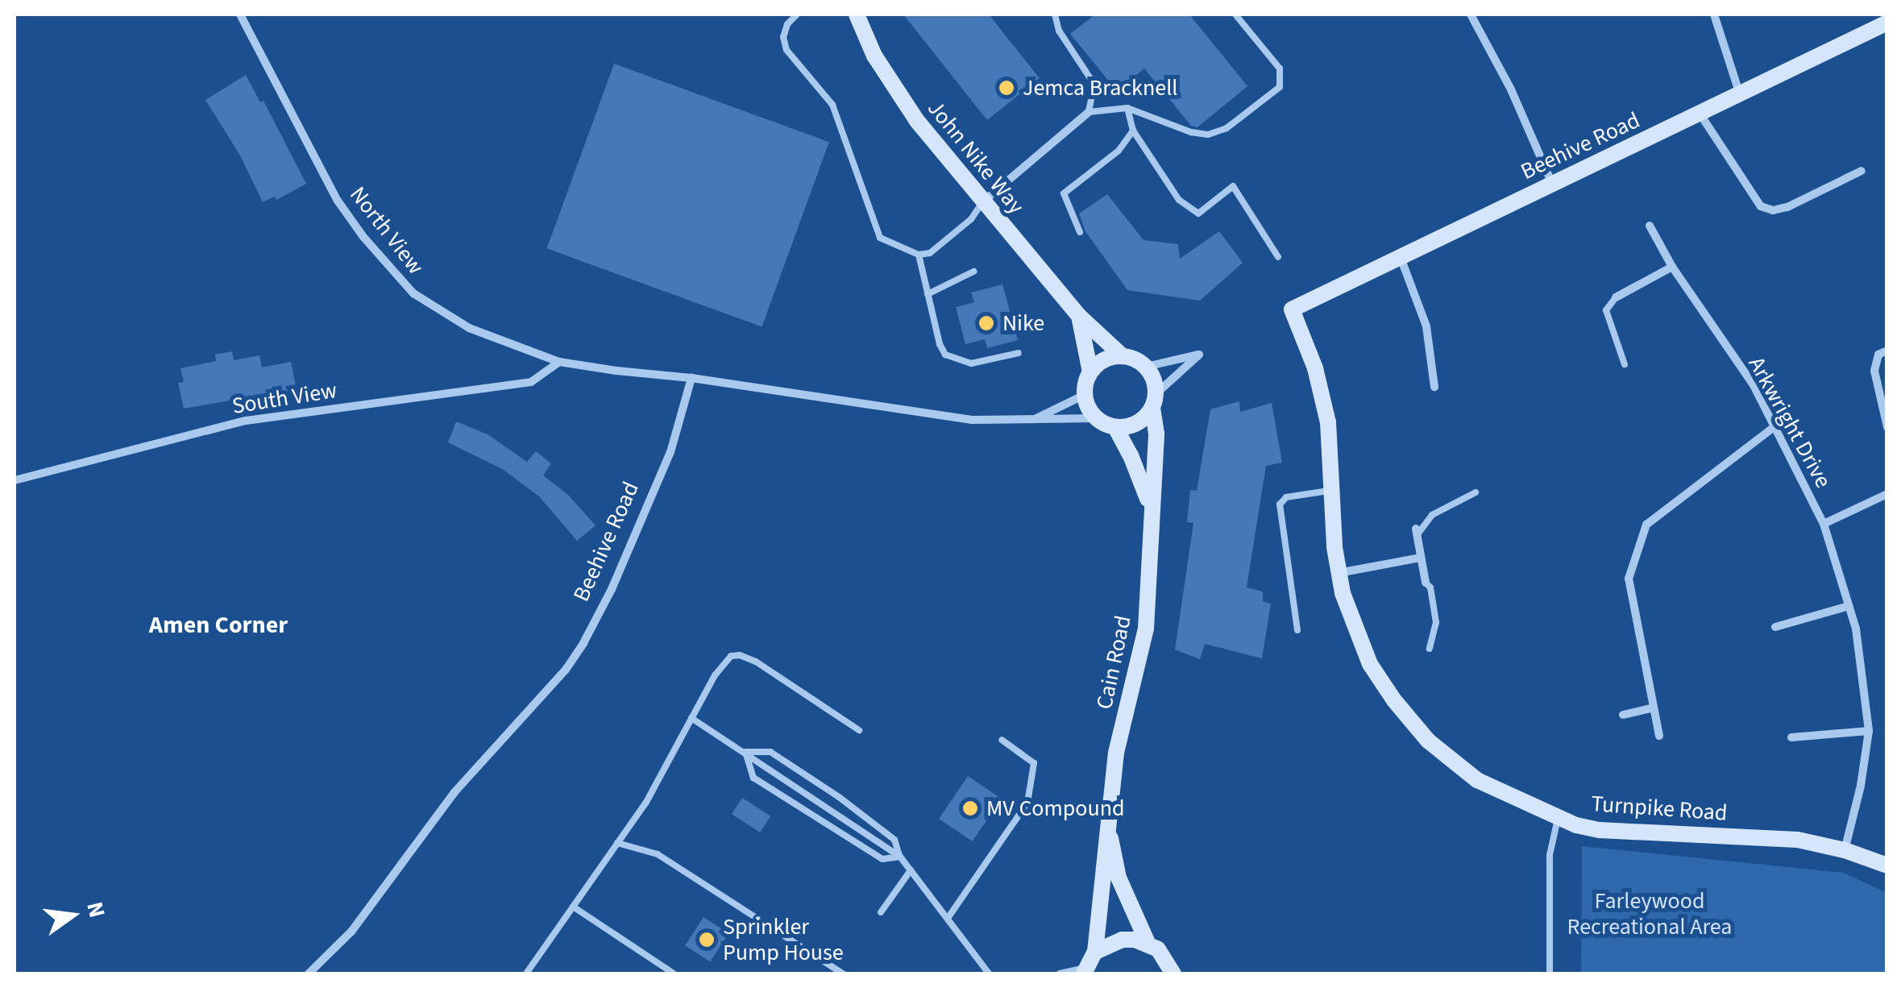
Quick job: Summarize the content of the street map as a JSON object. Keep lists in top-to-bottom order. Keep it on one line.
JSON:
{"streets":{"street":["Beehive Road","John Nike Way","North View","South View","Arkwright Drive","Cain Road","Turnpike Road"]},"crossings":[["Beehive Road","North View"],["Beehive Road","Turnpike Road"],["John Nike Way","Cain Road"],["North View","South View"],["Arkwright Drive","Turnpike Road"]],"districts":["Amen Corner"],"parks":["Farleywood Recreational Area"],"places":["Jemca Bracknell","Nike","MV Compound","Sprinkler Pump House"],"north":"right"}
